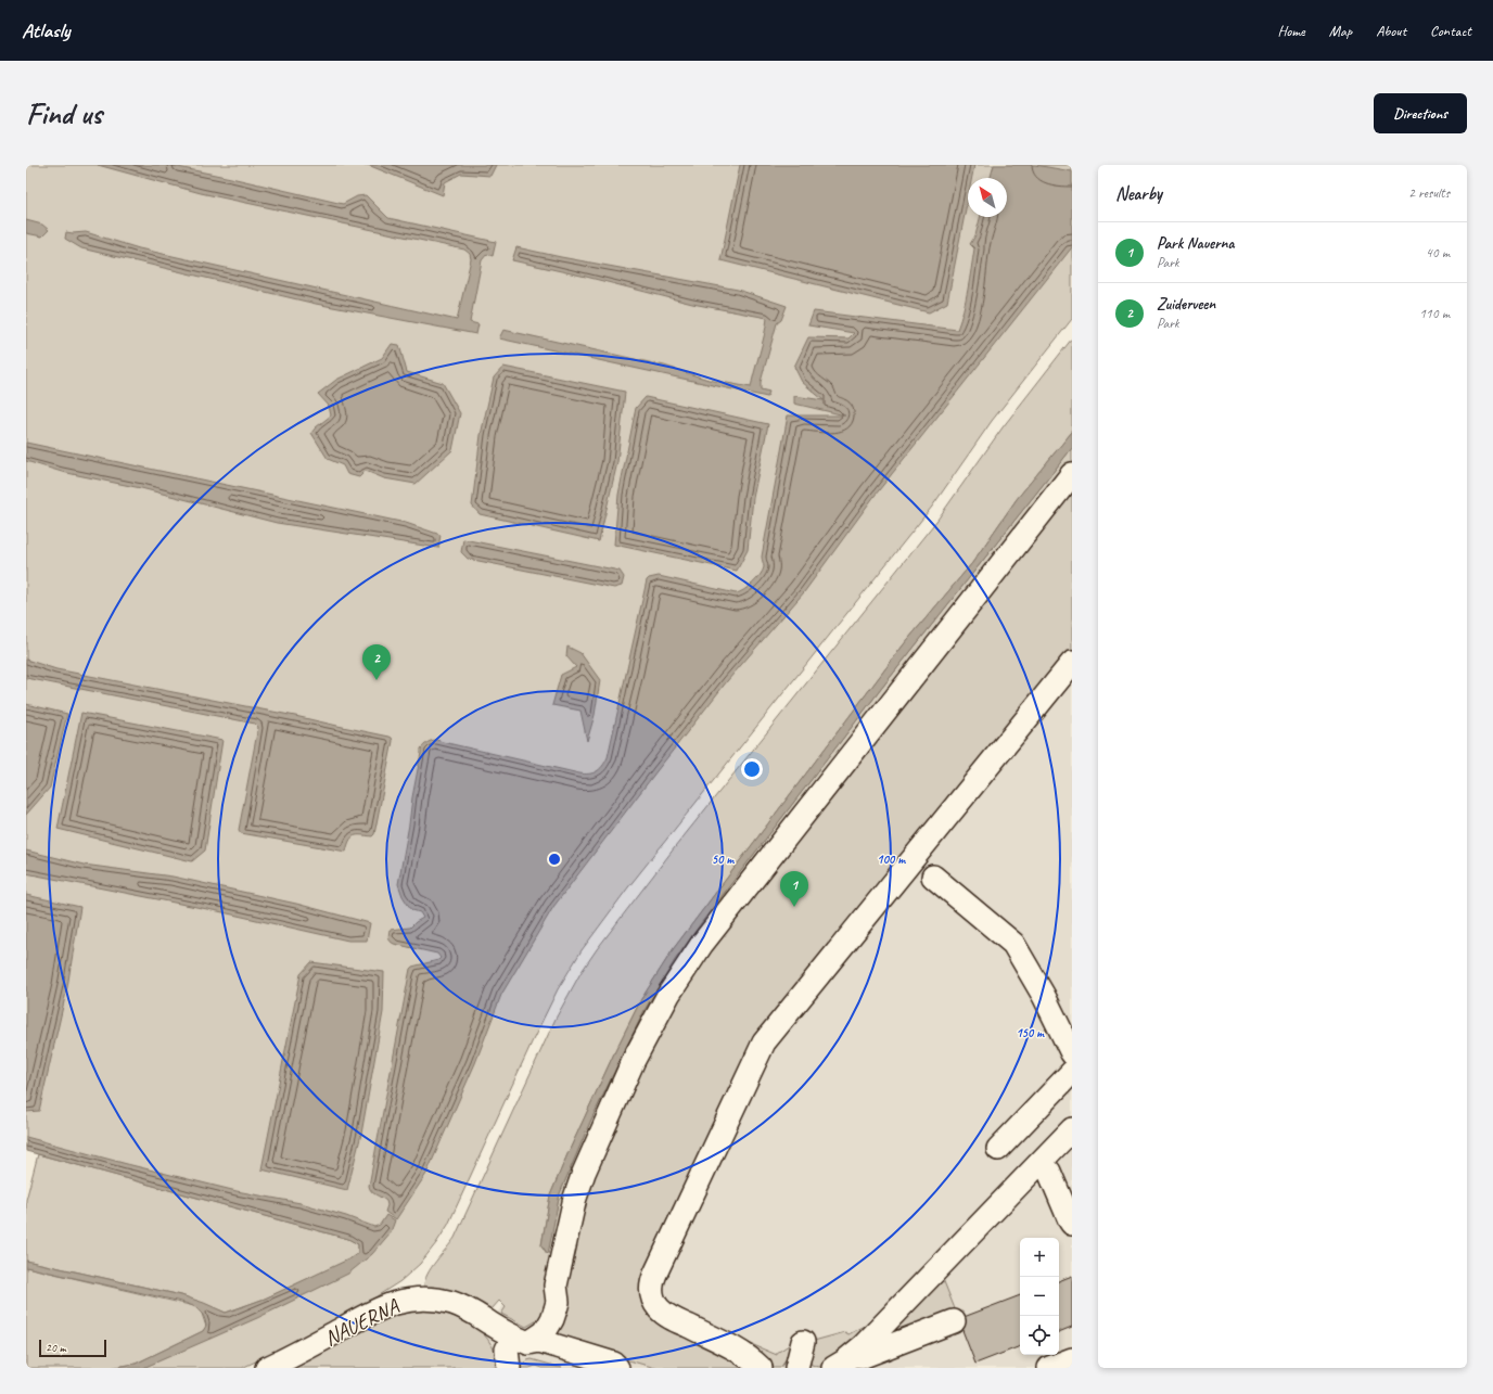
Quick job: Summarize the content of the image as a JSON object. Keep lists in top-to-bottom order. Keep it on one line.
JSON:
{"streets":{"street":["NAUERNA"]},"scale_bar":"20 m","north":"top left","page":{"header":"Atlasly","nav":["Home","Map","About","Contact"],"buttons":"Directions","title":"Find us","heading":["Nearby","2 results"],"list":[{"mark":"1","name":"Park Nauerna","note":"Park","value":"40 m"},{"mark":"2","name":"Zuiderveen","note":"Park","value":"110 m"}],"pins":["2","1"],"map_buttons":["+","−"],"scale":"20 m"},"rings":["50 m","100 m","150 m"]}
